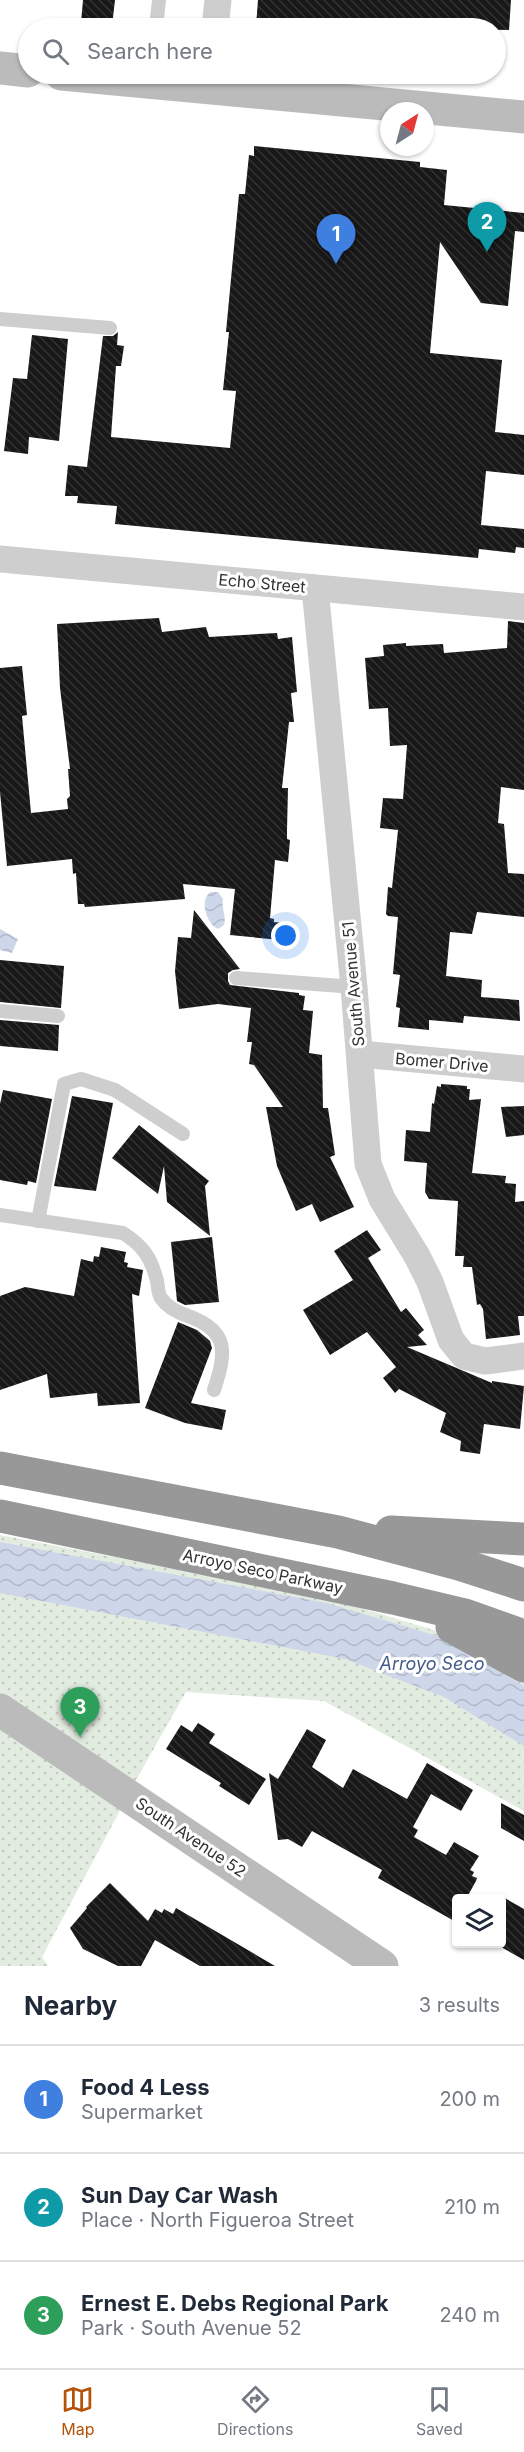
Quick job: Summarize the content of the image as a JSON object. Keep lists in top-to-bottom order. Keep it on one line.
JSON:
{"streets":{"highway":["Arroyo Seco Parkway"],"main road":["South Avenue 52"],"street":["Echo Street","South Avenue 51","Bomer Drive"]},"crossings":[["Echo Street","South Avenue 51"],["South Avenue 51","Bomer Drive"]],"water":["Arroyo Seco"],"north":"top right","page":{"search":"Search here","pins":["2","1","3"],"heading":["Nearby","3 results"],"list":[{"mark":"1","name":"Food 4 Less","note":"Supermarket","value":"200 m"},{"mark":"2","name":"Sun Day Car Wash","note":"Place · North Figueroa Street","value":"210 m"},{"mark":"3","name":"Ernest E. Debs Regional Park","note":"Park · South Avenue 52","value":"240 m"}],"nav":["Map","Directions","Saved"]}}
